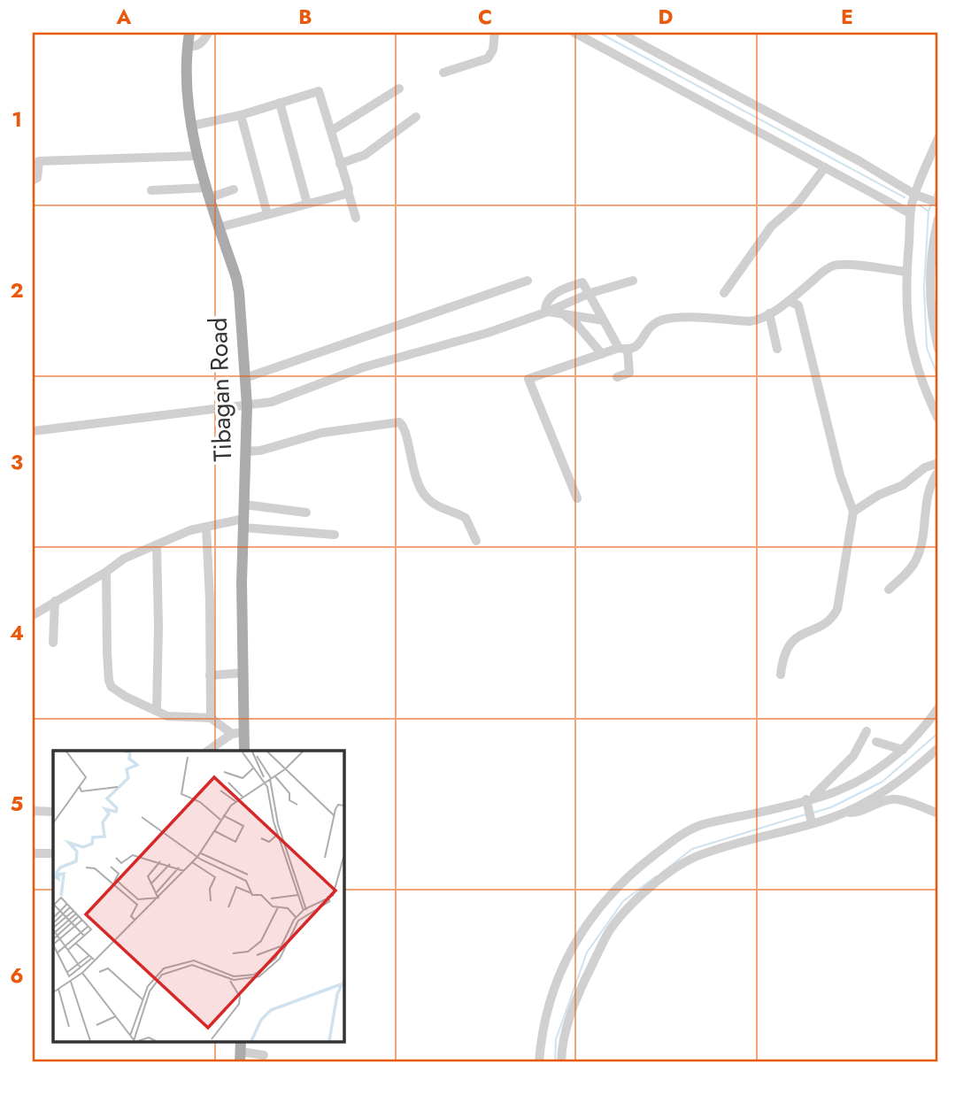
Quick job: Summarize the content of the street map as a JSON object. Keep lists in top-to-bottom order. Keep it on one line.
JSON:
{"streets":{"main road":["Tibagan Road"]},"grid":{"columns":["A","B","C","D","E"],"rows":["1","2","3","4","5","6"]}}
